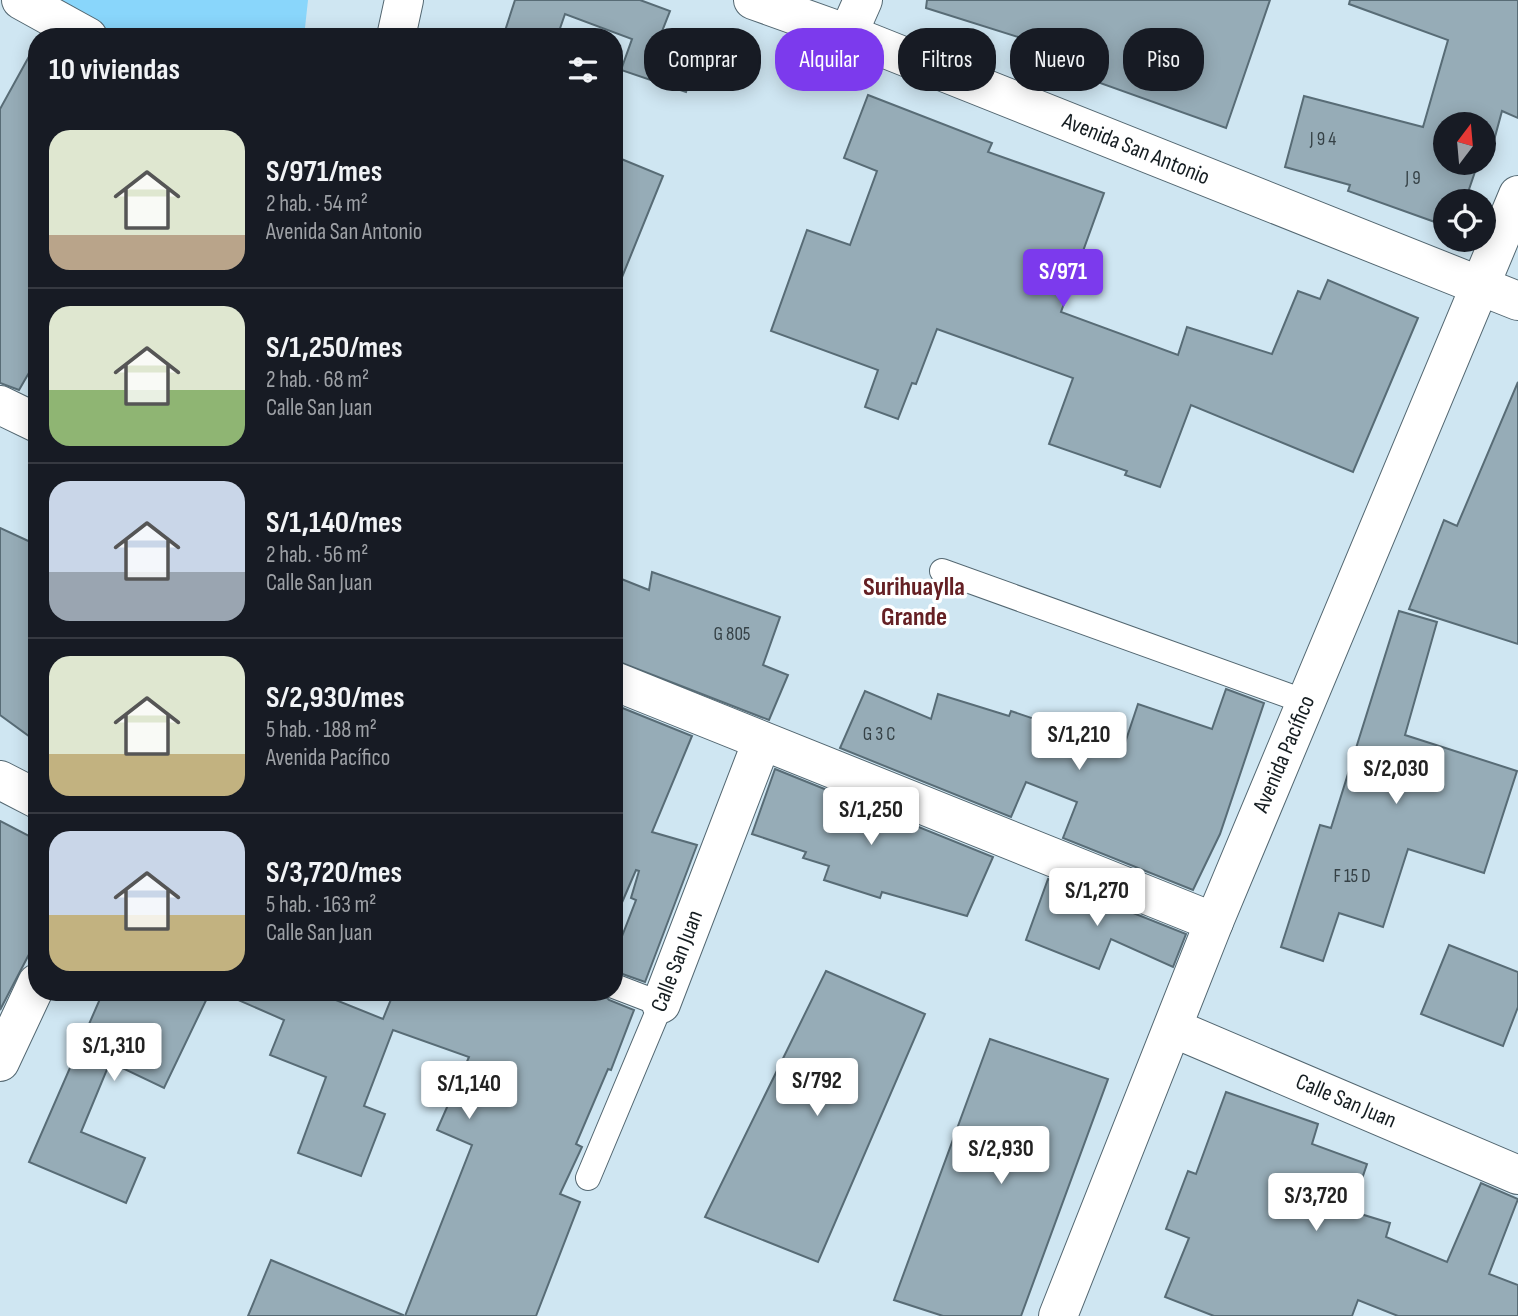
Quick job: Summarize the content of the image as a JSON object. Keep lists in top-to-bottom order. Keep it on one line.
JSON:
{"streets":{"street":["Avenida San Antonio","Avenida Pacífico","Calle San Juan"]},"crossings":[["Avenida San Antonio","Avenida Pacífico"],["Avenida Pacífico","Calle San Juan"]],"districts":["Surihuaylla Grande"],"house_numbers":["J 9 4","J 9","G 805","G 3 C","F 15 D"],"north":"top","page":{"chip":["Comprar","Alquilar","Filtros","Nuevo","Piso"],"heading":"10 viviendas","list":[{"name":"S/971/mes","note":"2 hab. · 54 m² · Avenida San Antonio"},{"name":"S/1,250/mes","note":"2 hab. · 68 m² · Calle San Juan"},{"name":"S/1,140/mes","note":"2 hab. · 56 m² · Calle San Juan"},{"name":"S/2,930/mes","note":"5 hab. · 188 m² · Avenida Pacífico"},{"name":"S/3,720/mes","note":"5 hab. · 163 m² · Calle San Juan"}],"price":["S/971","S/1,210","S/2,030","S/1,250","S/1,270","S/1,310","S/792","S/1,140","S/2,930","S/3,720"]}}
